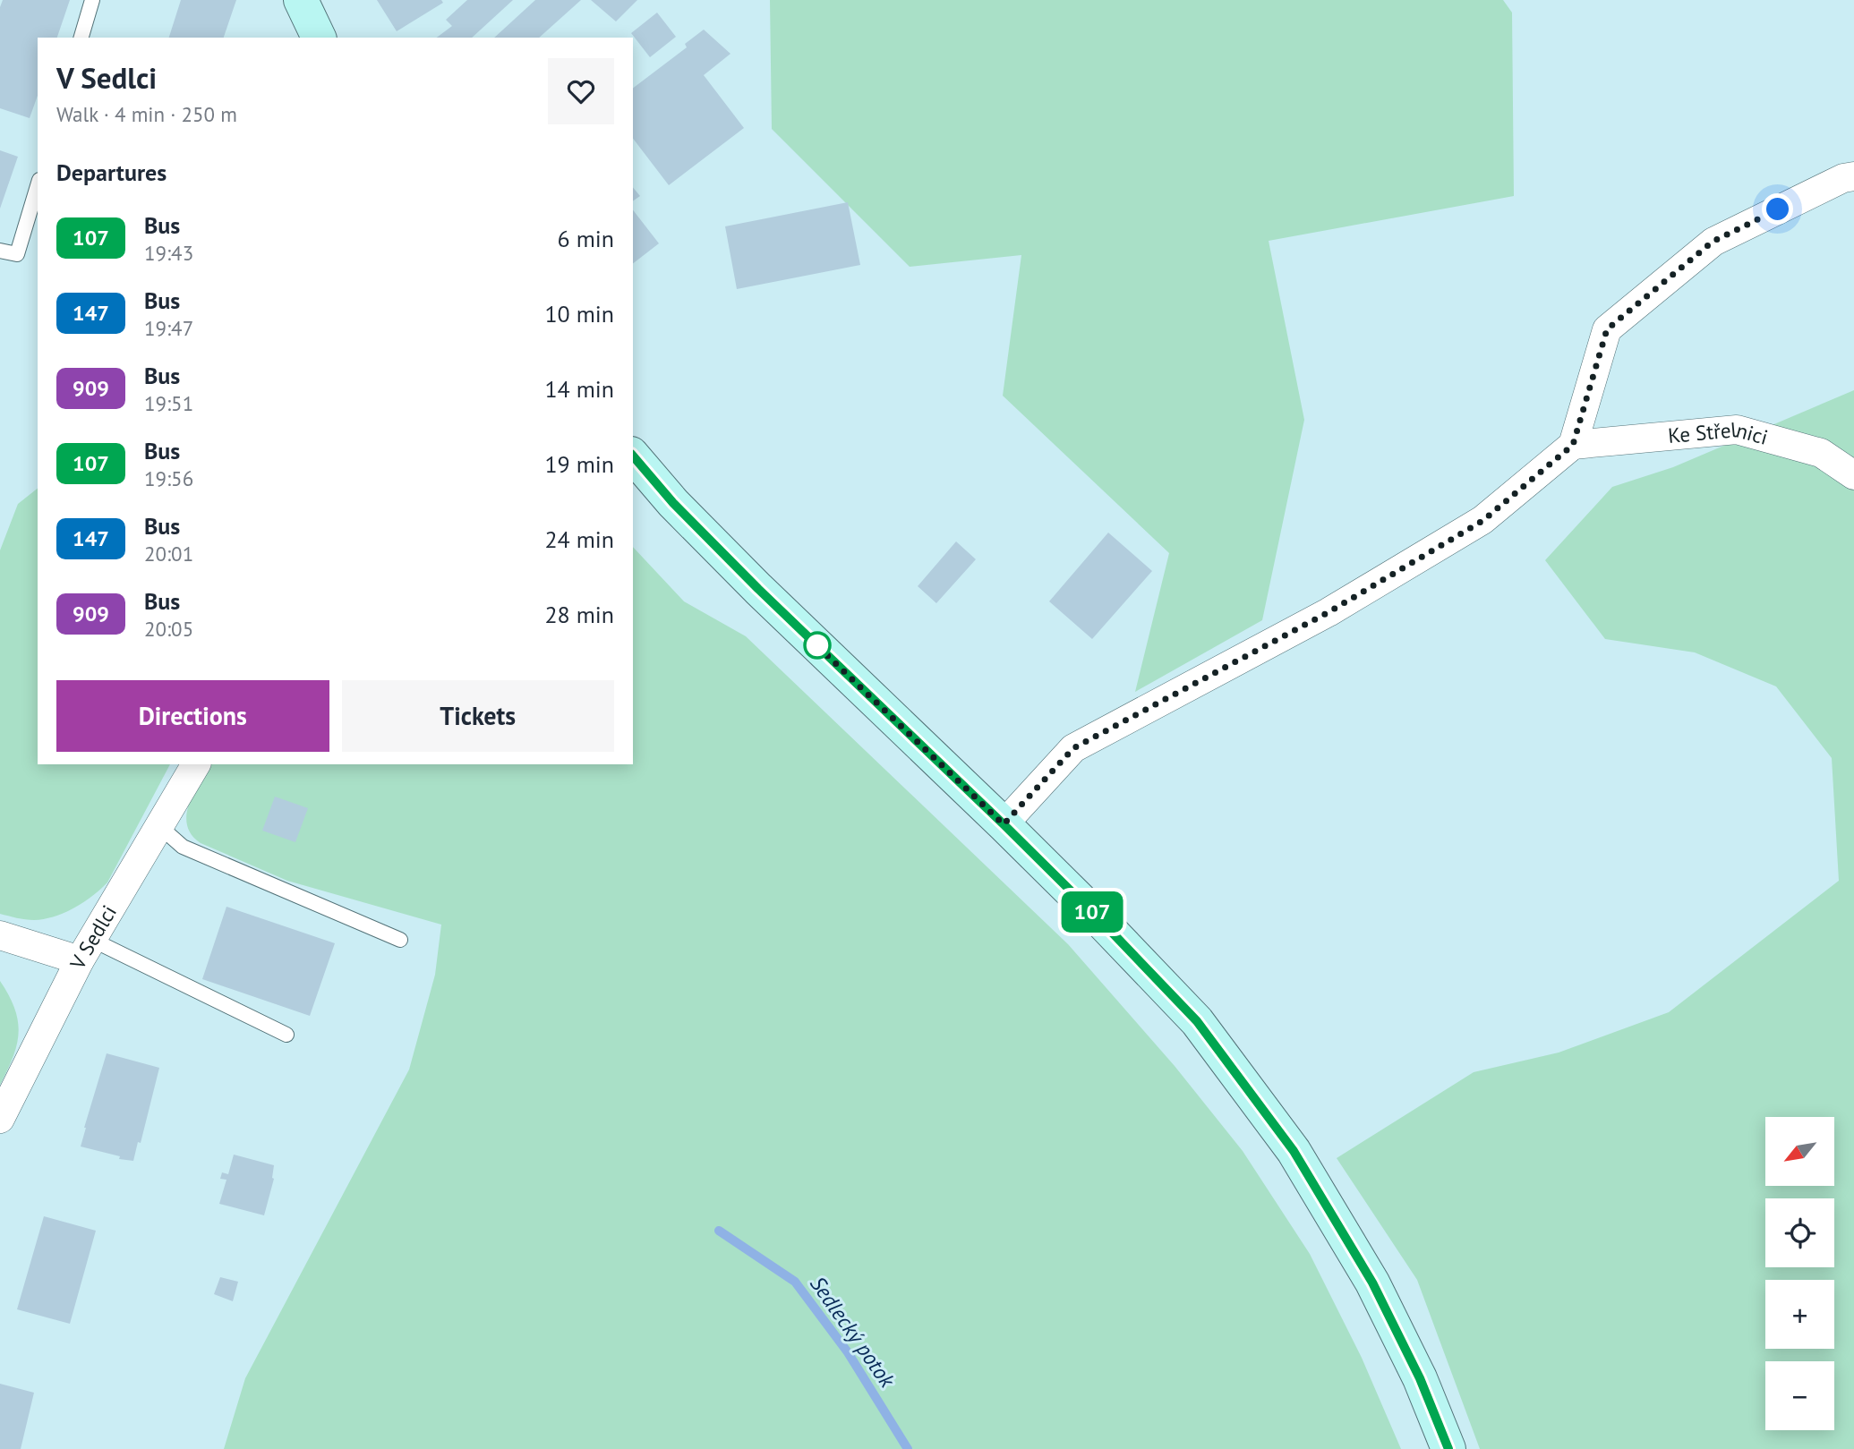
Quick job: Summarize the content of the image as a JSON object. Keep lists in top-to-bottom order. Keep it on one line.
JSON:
{"streets":{"street":["Ke Střelnici","V Sedlci"]},"water":["Sedlecký potok"],"lines":["bus line 107"],"north":"bottom left","page":{"on_map":"107","heading":[["V Sedlci","Walk · 4 min · 250 m"],"Departures"],"list":[{"mark":"107","name":"Bus","note":"19:43","value":"6 min"},{"mark":"147","name":"Bus","note":"19:47","value":"10 min"},{"mark":"909","name":"Bus","note":"19:51","value":"14 min"},{"mark":"107","name":"Bus","note":"19:56","value":"19 min"},{"mark":"147","name":"Bus","note":"20:01","value":"24 min"},{"mark":"909","name":"Bus","note":"20:05","value":"28 min"}],"buttons":["Directions","Tickets"],"map_buttons":["+","−"]}}
